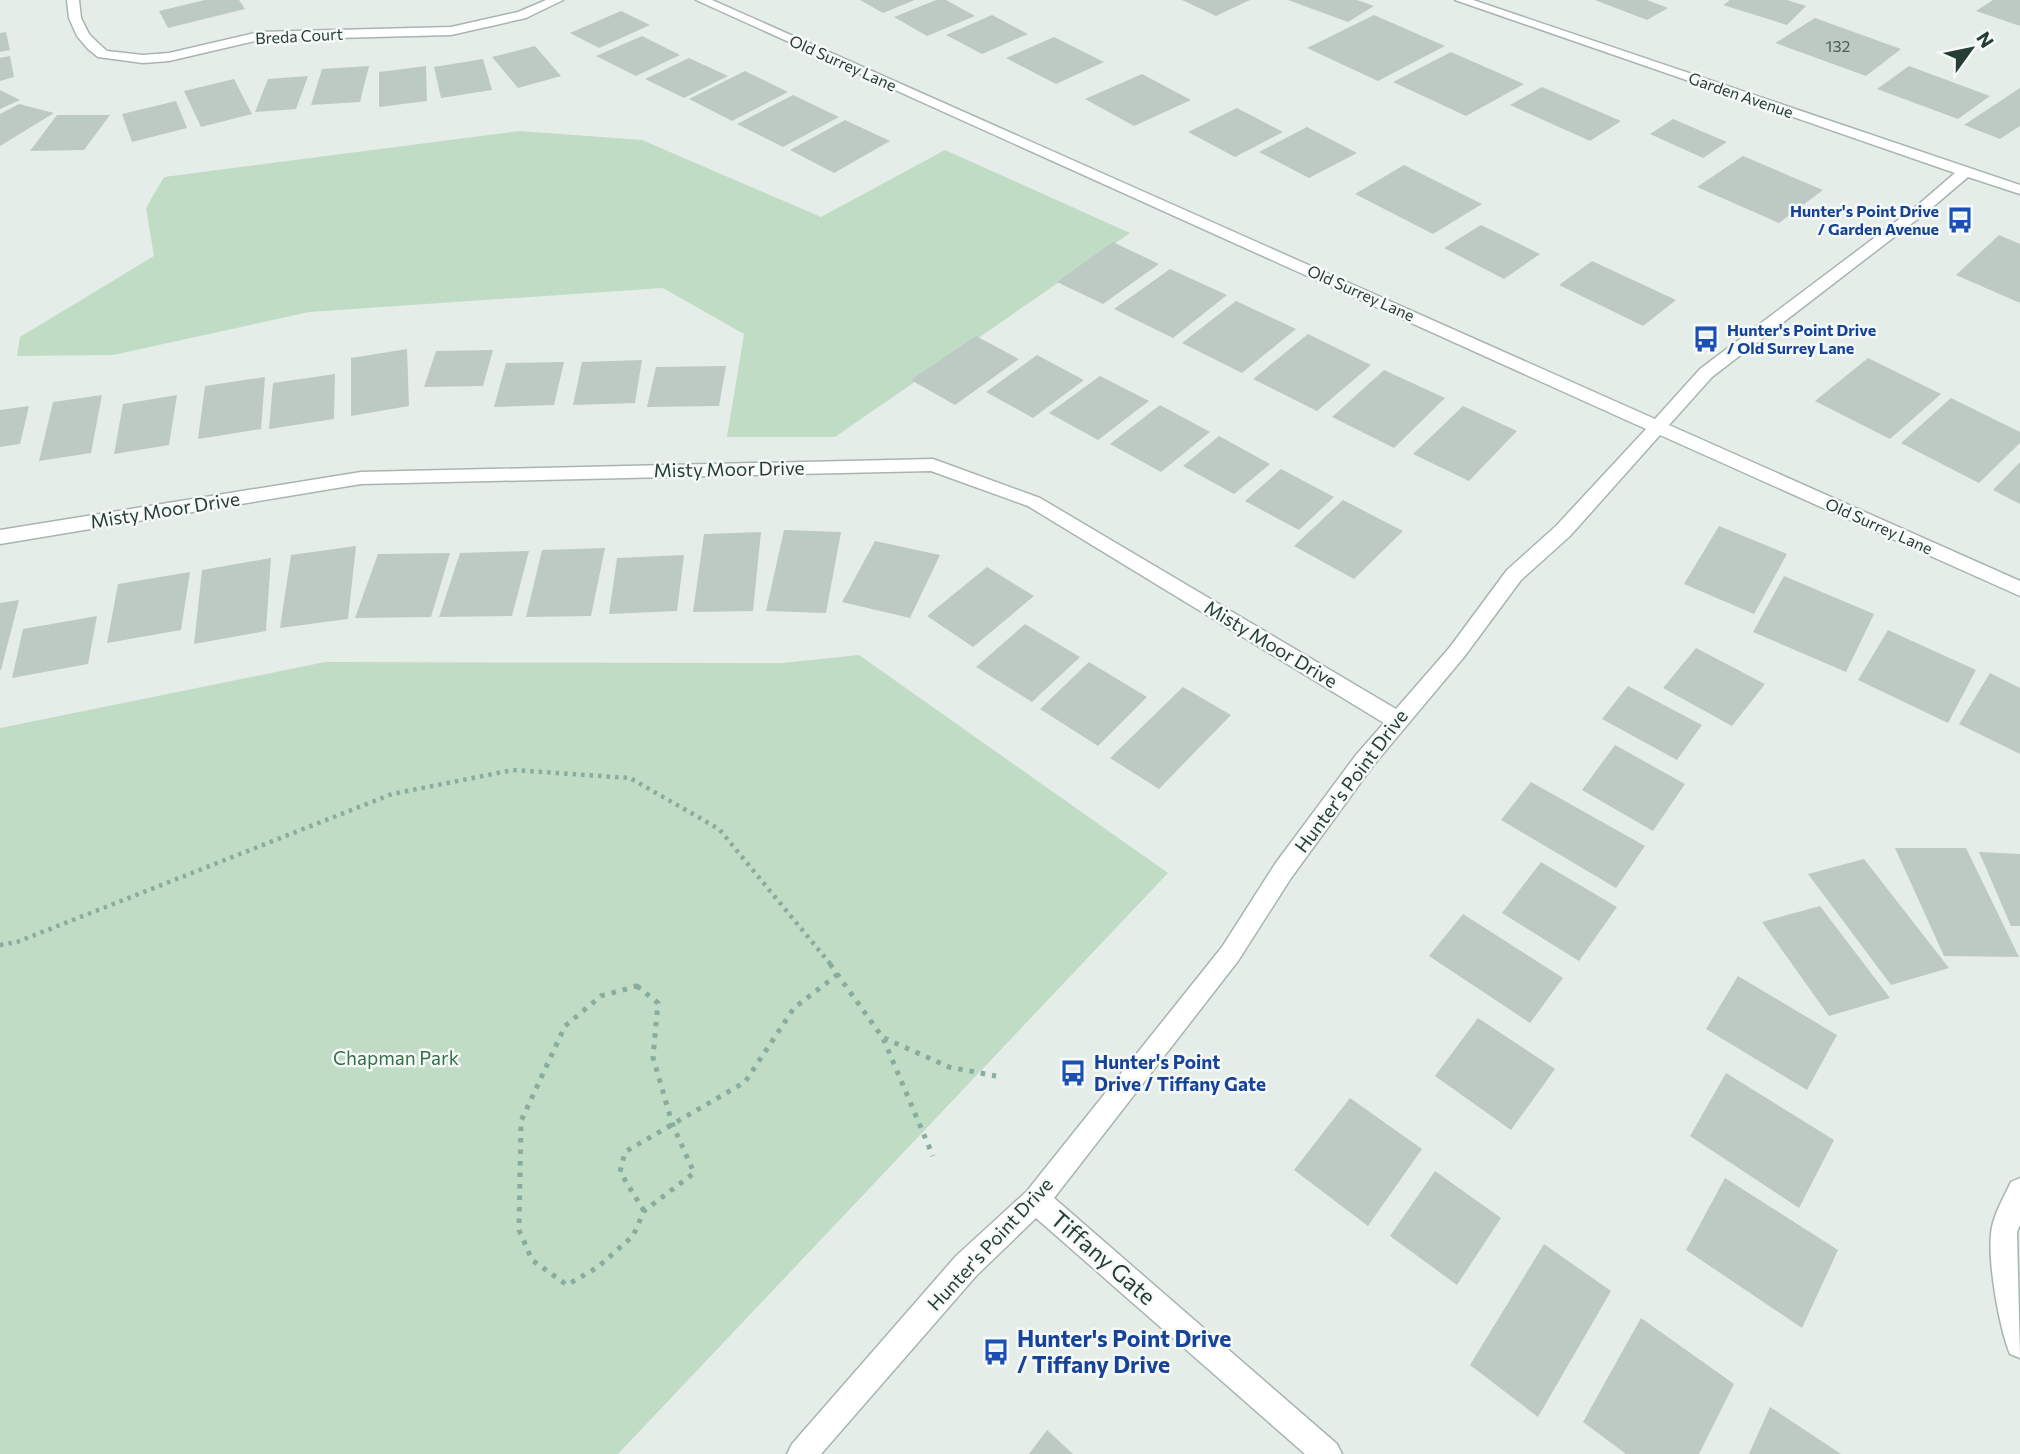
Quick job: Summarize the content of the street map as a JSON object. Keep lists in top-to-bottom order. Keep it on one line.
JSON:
{"streets":{"street":["Breda Court","Old Surrey Lane","Garden Avenue","Misty Moor Drive","Hunter's Point Drive","Tiffany Gate"]},"crossings":[["Old Surrey Lane","Hunter's Point Drive"],["Garden Avenue","Hunter's Point Drive"],["Misty Moor Drive","Hunter's Point Drive"],["Hunter's Point Drive","Tiffany Gate"]],"parks":["Chapman Park"],"places":{"bus stop":["Hunter's Point Drive / Garden Avenue","Hunter's Point Drive / Old Surrey Lane","Hunter's Point Drive / Tiffany Gate","Hunter's Point Drive / Tiffany Drive"]},"house_numbers":["132"],"north":"top right"}
